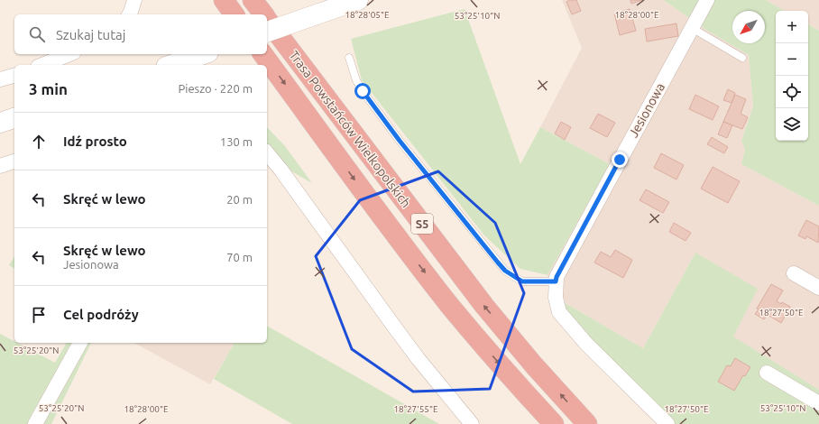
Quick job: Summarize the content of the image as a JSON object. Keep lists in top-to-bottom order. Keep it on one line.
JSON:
{"streets":{"highway":["Trasa Powstańców Wielkopolskich","S5"],"street":["Jesionowa"]},"north":"bottom left","page":{"map_buttons":["+","−"],"search":"Szukaj tutaj","heading":["3 min","Pieszo · 220 m"],"list":[["Idź prosto","130 m"],["Skręć w lewo","20 m"],["Skręć w lewo","Jesionowa","70 m"],"Cel podróży"]},"coordinates":["18°28'05\"E","18°28'00\"E","53°25'10\"N","18°27'50\"E","53°25'20\"N","18°27'55\"E"]}
